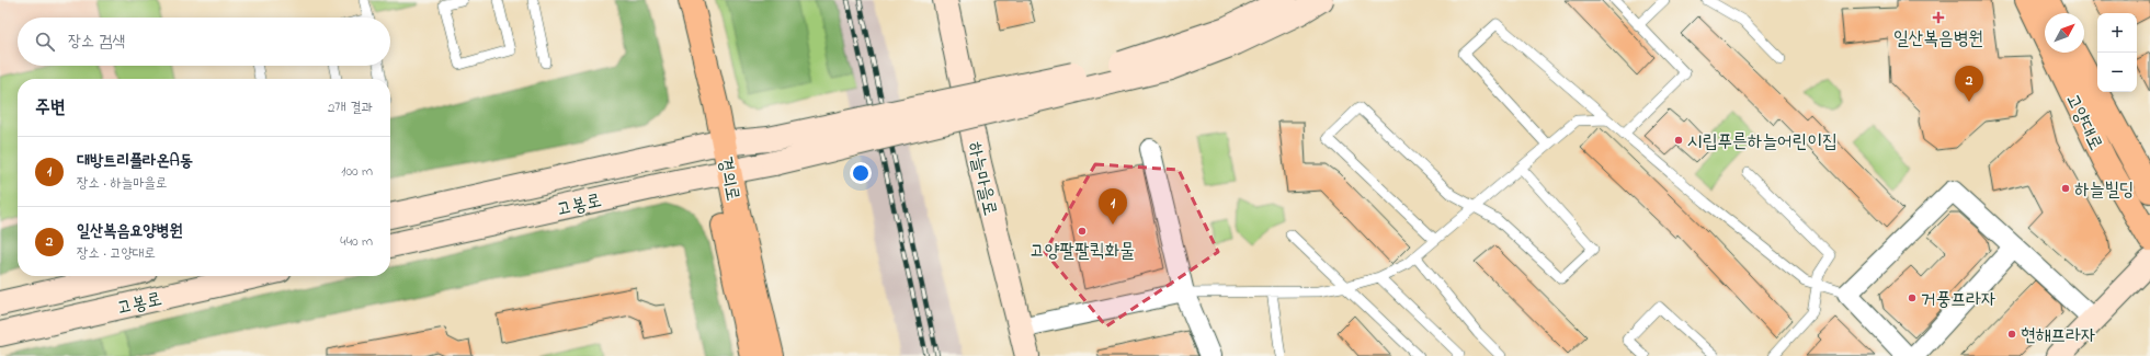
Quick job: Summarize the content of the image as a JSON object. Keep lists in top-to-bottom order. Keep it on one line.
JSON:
{"streets":{"main road":["고양대로","경의로","하늘마을로","고봉로"]},"crossings":[["경의로","고봉로"]],"places":{"health":["일산복음병원"],"other":["시립푸른하늘어린이집","하늘빌딩","고양팔팔퀵화물","거풍프라자","현해프라자"]},"north":"top right","page":{"map_buttons":["+","−"],"search":"장소 검색","pins":["2","1"],"heading":["주변","2개 결과"],"list":[{"mark":"1","name":"대방트리플라온A동","note":"장소 · 하늘마을로","value":"100 m"},{"mark":"2","name":"일산복음요양병원","note":"장소 · 고양대로","value":"440 m"}]}}
